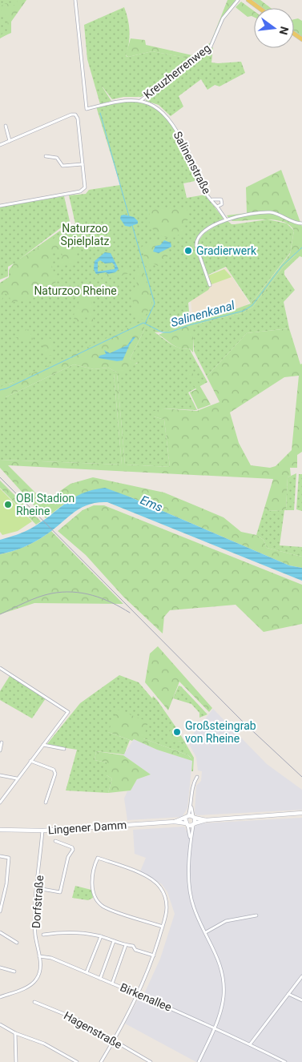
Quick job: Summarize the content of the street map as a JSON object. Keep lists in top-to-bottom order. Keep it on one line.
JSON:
{"streets":{"main road":["Lingener Damm"],"street":["Kreuzherrenweg","Salinenstraße","Dorfstraße","Birkenallee","Hagenstraße"]},"crossings":[["Kreuzherrenweg","Salinenstraße"],["Lingener Damm","Dorfstraße"],["Dorfstraße","Birkenallee"]],"water":["Salinenkanal","Ems"],"parks":["Naturzoo Spielplatz","Naturzoo Rheine"],"places":["Gradierwerk","OBI Stadion Rheine","Großsteingrab von Rheine"],"north":"right"}
